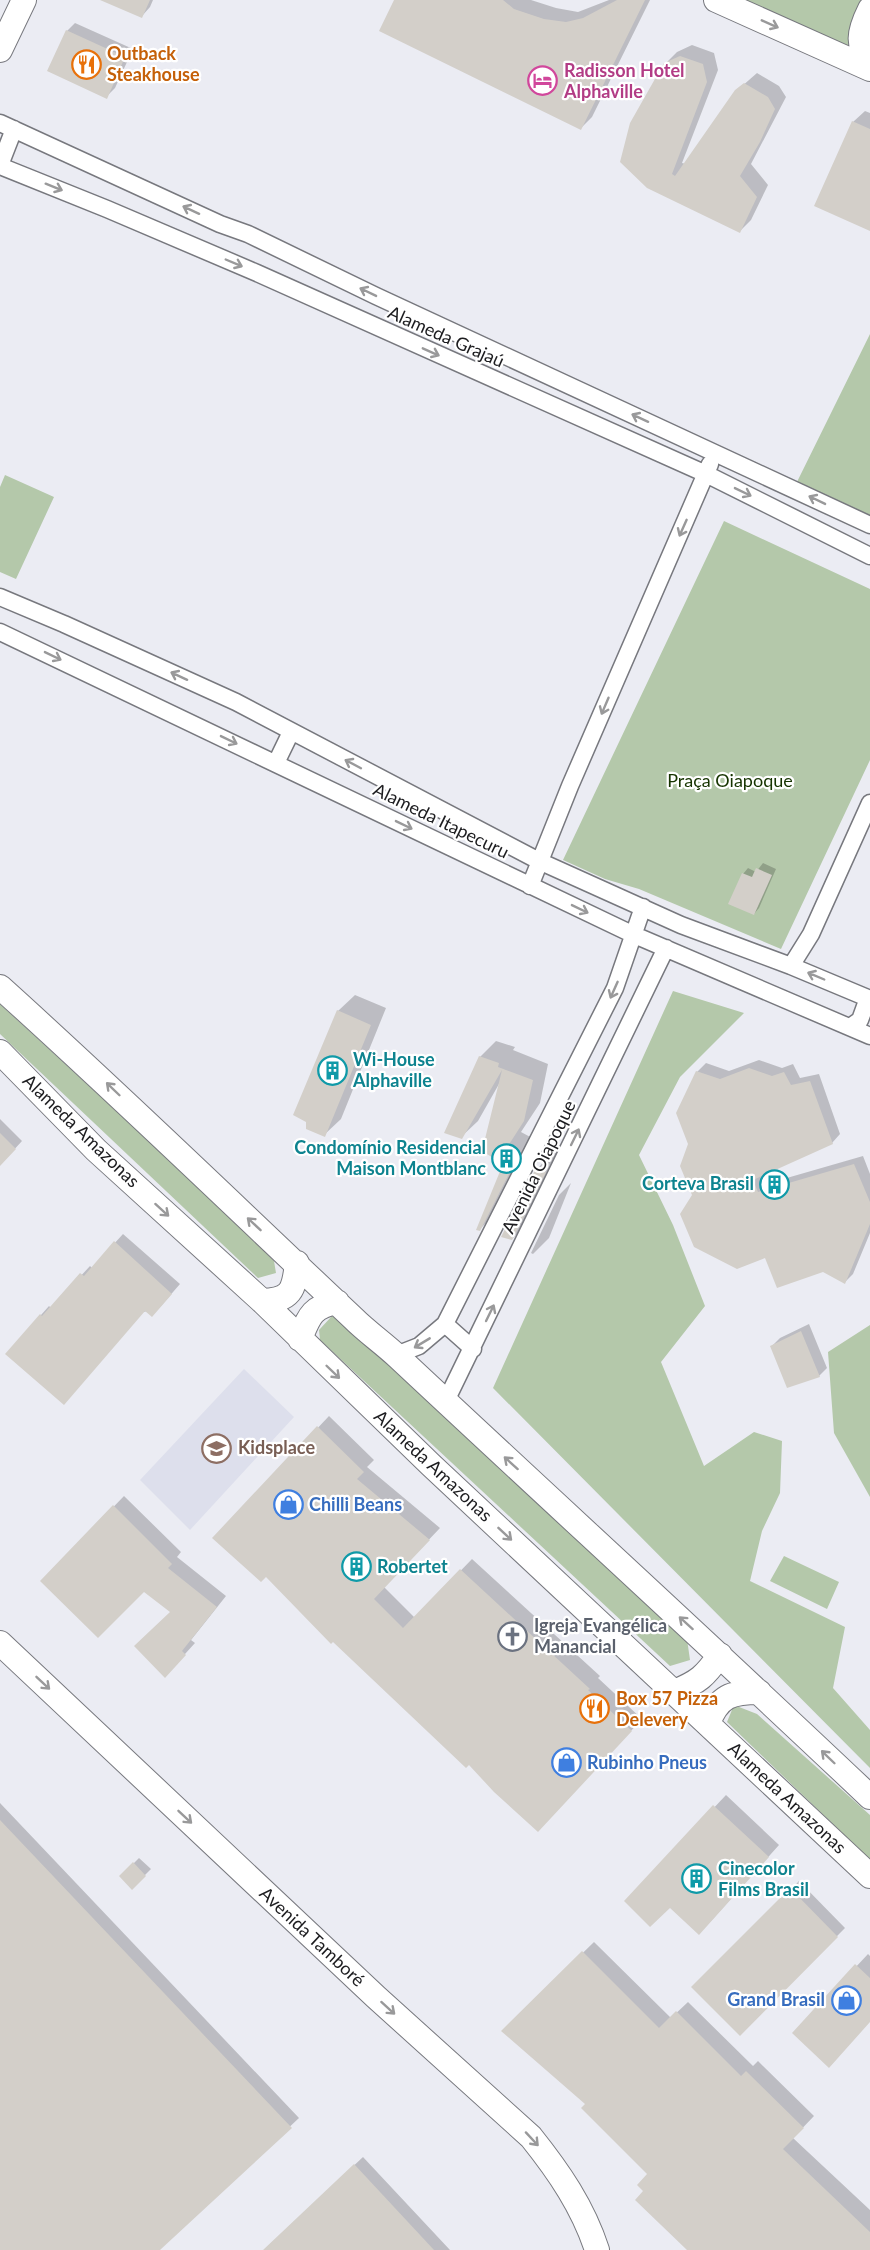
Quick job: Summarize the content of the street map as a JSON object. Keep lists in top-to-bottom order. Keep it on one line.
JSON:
{"streets":{"main road":["Alameda Amazonas","Avenida Tamboré"],"street":["Alameda Grajaú","Alameda Itapecuru","Avenida Oiapoque"]},"crossings":[["Alameda Itapecuru","Avenida Oiapoque"]],"one_way":["Avenida Tamboré"],"parks":["Praça Oiapoque"],"places":{"restaurant":["Outback Steakhouse","Box 57 Pizza Delevery"],"hotel":["Radisson Hotel Alphaville"],"building":["Wi-House Alphaville","Condomínio Residencial Maison Montblanc","Corteva Brasil","Robertet","Cinecolor Films Brasil"],"school or university":["Kidsplace"],"shop":["Chilli Beans","Rubinho Pneus","Grand Brasil"],"church":["Igreja Evangélica Manancial"]}}
